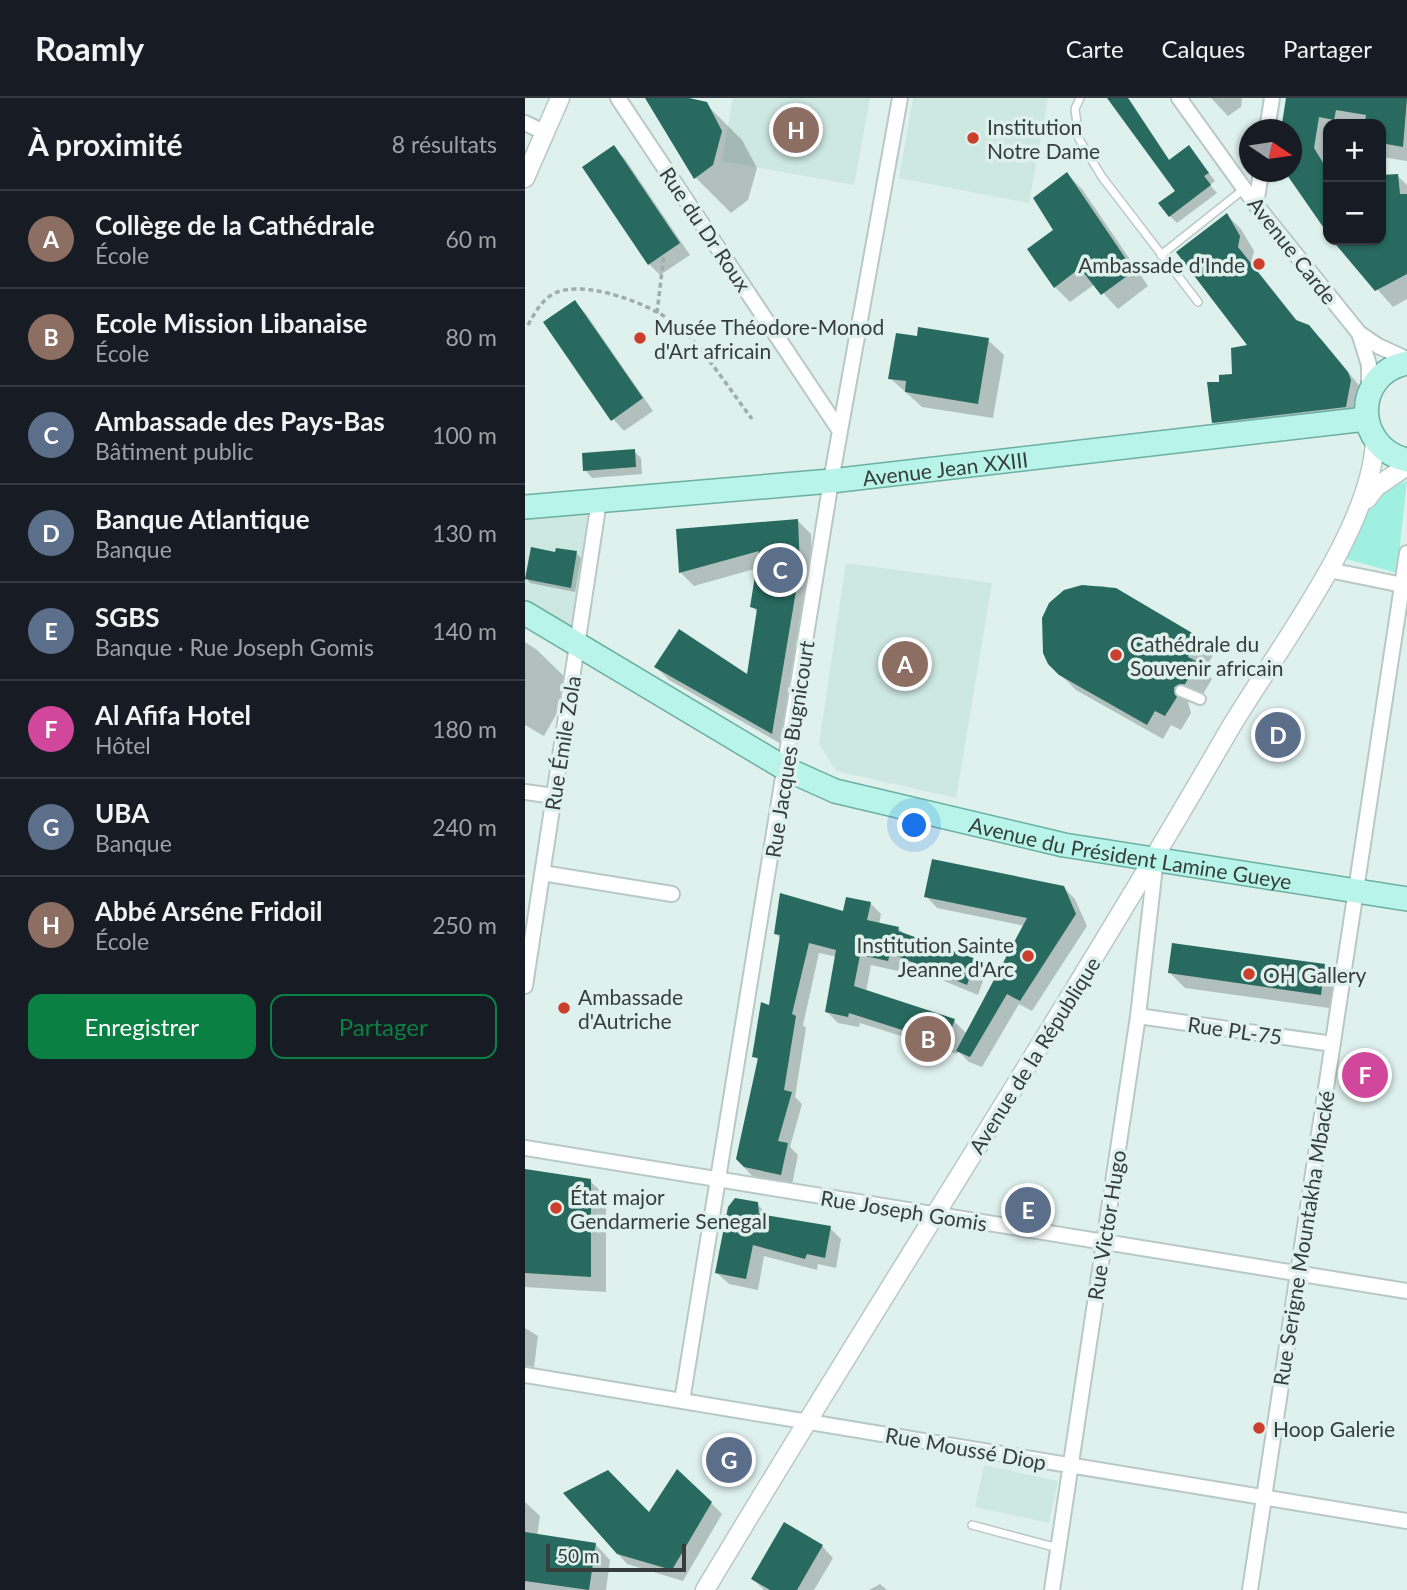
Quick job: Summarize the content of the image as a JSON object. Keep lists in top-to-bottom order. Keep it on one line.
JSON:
{"streets":{"main road":["Avenue Jean XXIII","Avenue du Président Lamine Gueye"],"street":["Rue du Dr Roux","Avenue Carde","Rue Émile Zola","Rue Jacques Bugnicourt","Rue PL-75","Avenue de la République","Rue Joseph Gomis","Rue Victor Hugo","Rue Serigne Mountakha Mbacké","Rue Moussé Diop"]},"crossings":[["Rue du Dr Roux","Rue Jacques Bugnicourt"],["Avenue Jean XXIII","Rue Émile Zola"],["Avenue Jean XXIII","Rue Jacques Bugnicourt"],["Rue Émile Zola","Avenue du Président Lamine Gueye"],["Rue Jacques Bugnicourt","Avenue du Président Lamine Gueye"],["Rue Jacques Bugnicourt","Rue Joseph Gomis"],["Rue Jacques Bugnicourt","Rue Moussé Diop"],["Avenue du Président Lamine Gueye","Avenue de la République"],["Avenue du Président Lamine Gueye","Rue Victor Hugo"],["Avenue du Président Lamine Gueye","Rue Serigne Mountakha Mbacké"],["Rue PL-75","Rue Victor Hugo"],["Rue PL-75","Rue Serigne Mountakha Mbacké"],["Avenue de la République","Rue Joseph Gomis"],["Avenue de la République","Rue Victor Hugo"],["Avenue de la République","Rue Moussé Diop"],["Rue Joseph Gomis","Rue Victor Hugo"],["Rue Joseph Gomis","Rue Serigne Mountakha Mbacké"],["Rue Victor Hugo","Rue Moussé Diop"],["Rue Serigne Mountakha Mbacké","Rue Moussé Diop"]],"places":["Institution Notre Dame","Ambassade d'Inde","Musée Théodore-Monod d'Art africain","Cathédrale du Souvenir africain","Institution Sainte Jeanne d'Arc","OH Gallery","Ambassade d'Autriche","État major Gendarmerie Senegal","Hoop Galerie"],"scale_bar":"50 m","north":"right","page":{"header":"Roamly","nav":["Carte","Calques","Partager"],"heading":["À proximité","8 résultats"],"pins":["H","C","A","D","B","F","E","G"],"map_buttons":["+","−"],"list":[{"mark":"A","name":"Collège de la Cathédrale","note":"École","value":"60 m"},{"mark":"B","name":"Ecole Mission Libanaise","note":"École","value":"80 m"},{"mark":"C","name":"Ambassade des Pays-Bas","note":"Bâtiment public","value":"100 m"},{"mark":"D","name":"Banque Atlantique","note":"Banque","value":"130 m"},{"mark":"E","name":"SGBS","note":"Banque · Rue Joseph Gomis","value":"140 m"},{"mark":"F","name":"Al Afifa Hotel","note":"Hôtel","value":"180 m"},{"mark":"G","name":"UBA","note":"Banque","value":"240 m"},{"mark":"H","name":"Abbé Arséne Fridoil","note":"École","value":"250 m"}],"buttons":["Enregistrer","Partager"],"scale":"50 m"}}
